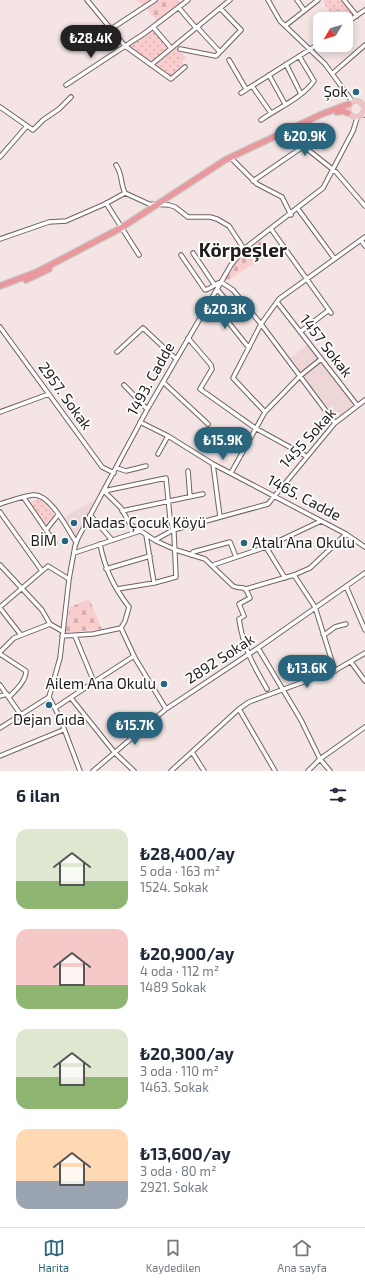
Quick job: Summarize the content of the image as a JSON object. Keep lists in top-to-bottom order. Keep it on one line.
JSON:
{"streets":{"street":["1457 Sokak","1493. Cadde","2957. Sokak","1455 Sokak","1465. Cadde","2892 Sokak"]},"crossings":[["1457 Sokak","1455 Sokak"],["1493. Cadde","2957. Sokak"],["1493. Cadde","1465. Cadde"],["1455 Sokak","1465. Cadde"]],"districts":["Körpeşler"],"places":["Şok","Nadas Çocuk Köyü","BİM","Atalı Ana Okulu","Ailem Ana Okulu","Dejan Gıda"],"north":"bottom left","page":{"price":["₺28.4K","₺20.9K","₺20.3K","₺15.9K","₺13.6K","₺15.7K"],"heading":"6 ilan","list":[{"name":"₺28,400/ay","note":"5 oda · 163 m² · 1524. Sokak"},{"name":"₺20,900/ay","note":"4 oda · 112 m² · 1489 Sokak"},{"name":"₺20,300/ay","note":"3 oda · 110 m² · 1463. Sokak"},{"name":"₺13,600/ay","note":"3 oda · 80 m² · 2921. Sokak"}],"tabs":["Harita","Kaydedilen","Ana sayfa"]}}
